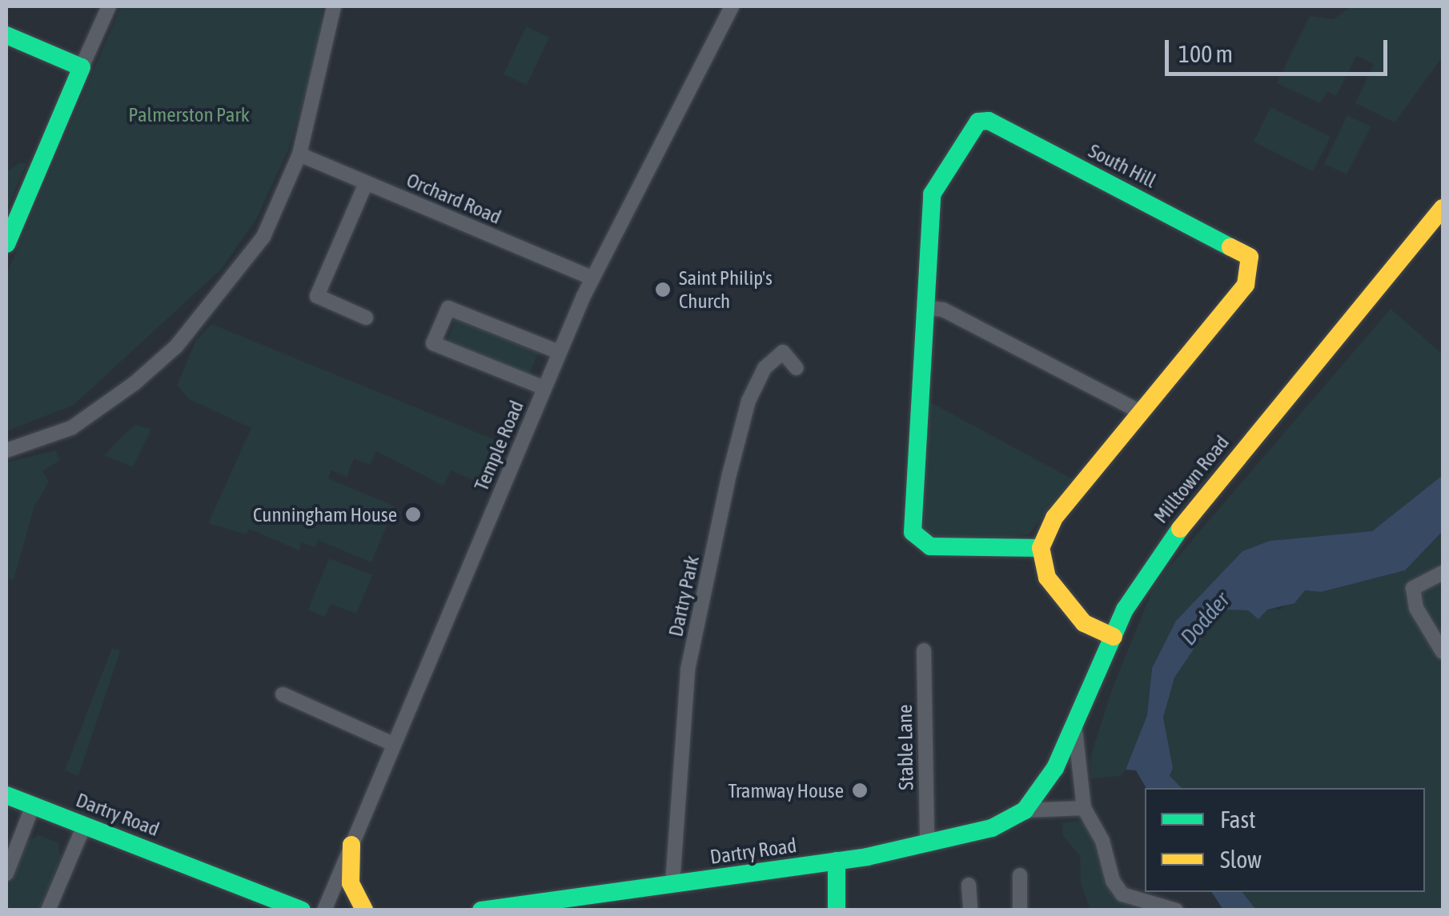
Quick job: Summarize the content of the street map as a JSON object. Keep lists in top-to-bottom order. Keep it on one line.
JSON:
{"streets":{"main road":["South Hill","Milltown Road","Dartry Road"],"street":["Orchard Road","Temple Road","Dartry Park","Stable Lane"]},"crossings":[["Orchard Road","Temple Road"],["Milltown Road","Dartry Road"],["Dartry Park","Dartry Road"],["Stable Lane","Dartry Road"]],"water":["Dodder"],"parks":["Palmerston Park"],"places":["Saint Philip's Church","Cunningham House","Tramway House"],"legend":["Fast","Slow"],"scale_bar":"100 m"}
